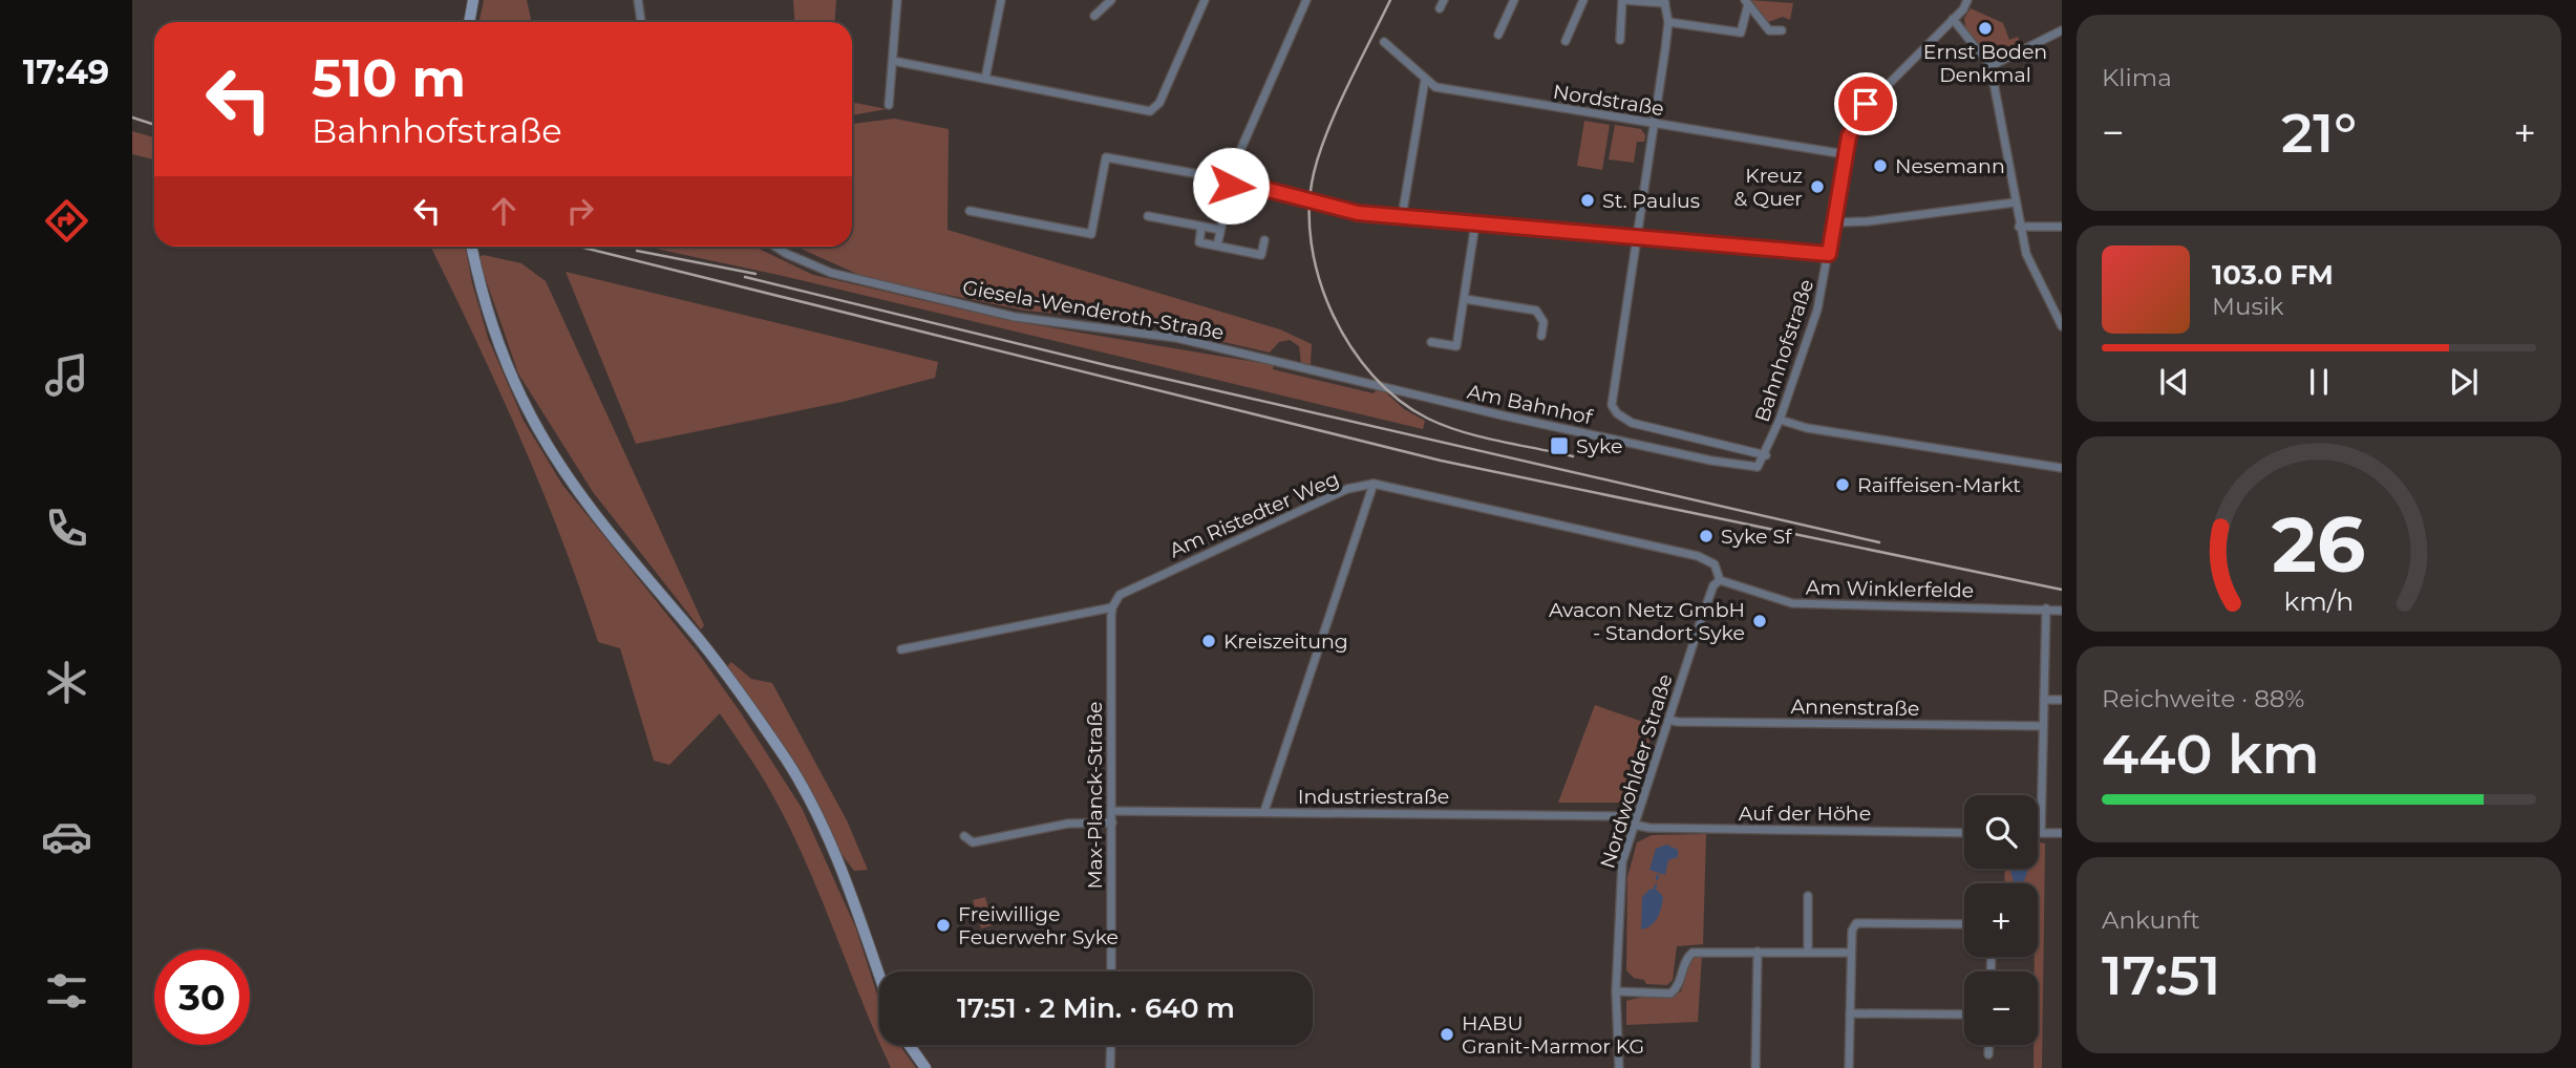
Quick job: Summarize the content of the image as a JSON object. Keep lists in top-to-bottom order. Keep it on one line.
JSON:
{"streets":{"street":["Nordstraße","Giesela-Wenderoth-Straße","Bahnhofstraße","Am Bahnhof","Am Ristedter Weg","Am Winklerfelde","Annenstraße","Nordwohlder Straße","Max-Planck-Straße","Industriestraße","Auf der Höhe"]},"crossings":[["Nordstraße","Bahnhofstraße"],["Giesela-Wenderoth-Straße","Am Bahnhof"],["Bahnhofstraße","Am Bahnhof"],["Am Ristedter Weg","Am Winklerfelde"],["Am Ristedter Weg","Nordwohlder Straße"],["Am Ristedter Weg","Max-Planck-Straße"],["Am Winklerfelde","Nordwohlder Straße"],["Annenstraße","Nordwohlder Straße"],["Nordwohlder Straße","Industriestraße"],["Nordwohlder Straße","Auf der Höhe"],["Max-Planck-Straße","Industriestraße"],["Industriestraße","Auf der Höhe"]],"places":{"other":["Ernst Boden Denkmal","Nesemann","Kreuz & Quer","St. Paulus","Raiffeisen-Markt","Syke Sf","Avacon Netz GmbH - Standort Syke","Kreiszeitung","Freiwillige Feuerwehr Syke","HABU Granit-Marmor KG"],"transit":["Syke"]},"page":{"tabs":"17:49","tile":["Klima",["Reichweite · 88%","440 km"],["Ankunft","17:51"]],"turn":["510 m","Bahnhofstraße"],"heat":["−","21°","+"],"song":["103.0 FM","Musik"],"map_buttons":["+","−"],"limit":"30","trip":"17:51 · 2 Min. · 640 m","gauge":["26","km/h"]}}
